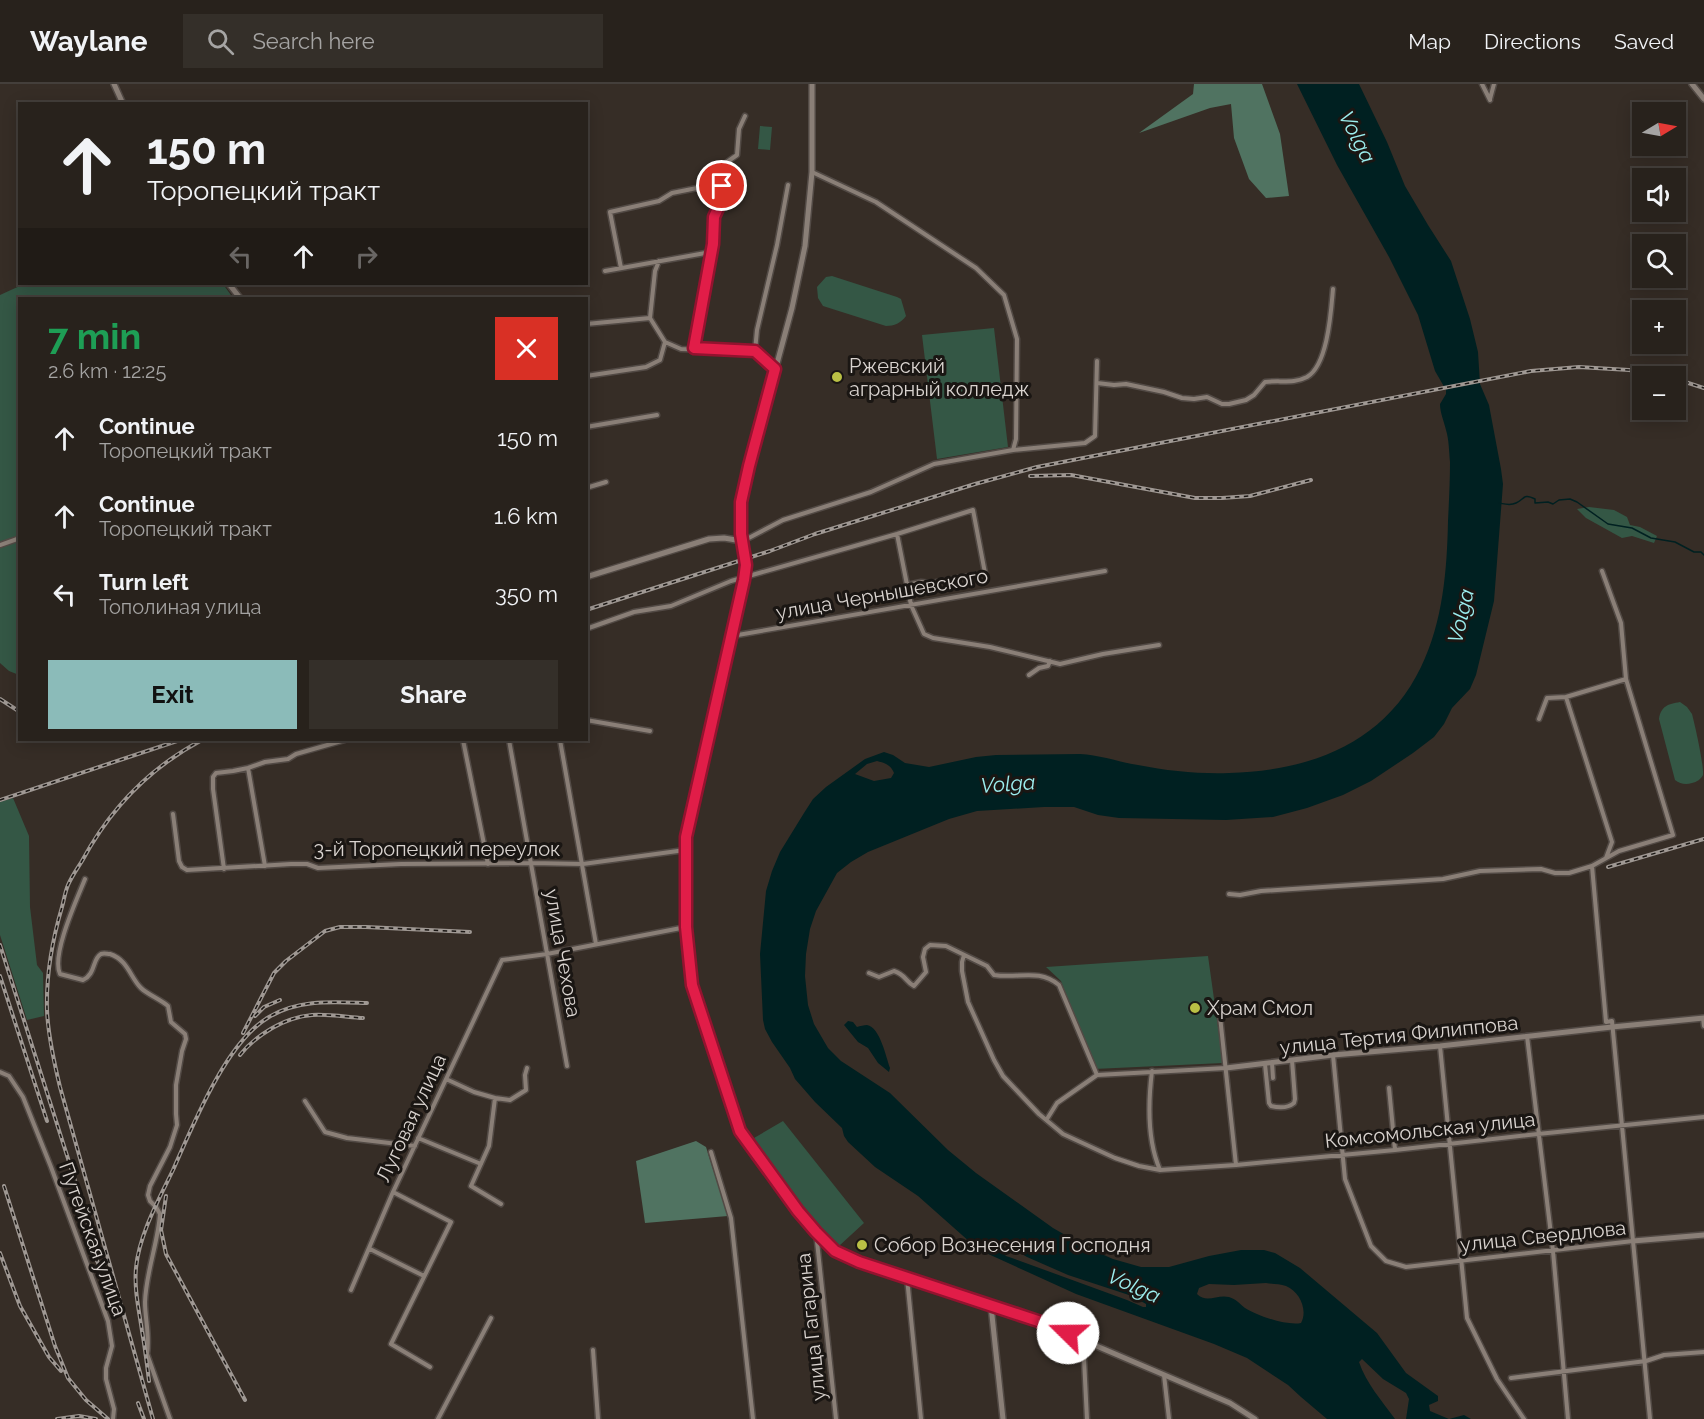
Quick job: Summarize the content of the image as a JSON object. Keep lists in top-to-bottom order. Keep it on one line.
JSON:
{"streets":{"main road":["улица Тертия Филиппова","улица Свердлова"],"street":["улица Чернышевского","3-й Торопецкий переулок","улица Чехова","Луговая улица","Комсомольская улица","Путейская улица","улица Гагарина"]},"crossings":[["3-й Торопецкий переулок","улица Чехова"],["улица Чехова","Луговая улица"],["Комсомольская улица","улица Свердлова"]],"water":["Volga"],"places":["Ржевский аграрный колледж","Храм Смол","Собор Вознесения Господня"],"north":"right","page":{"header":"Waylane","search":"Search here","nav":["Map","Directions","Saved"],"map_buttons":["+","−"],"turn":["150 m","Торопецкий тракт"],"heading":["7 min","2.6 km · 12:25"],"list":[{"name":"Continue","note":"Торопецкий тракт","value":"150 m"},{"name":"Continue","note":"Торопецкий тракт","value":"1.6 km"},{"name":"Turn left","note":"Тополиная улица","value":"350 m"}],"buttons":["Exit","Share"]}}
